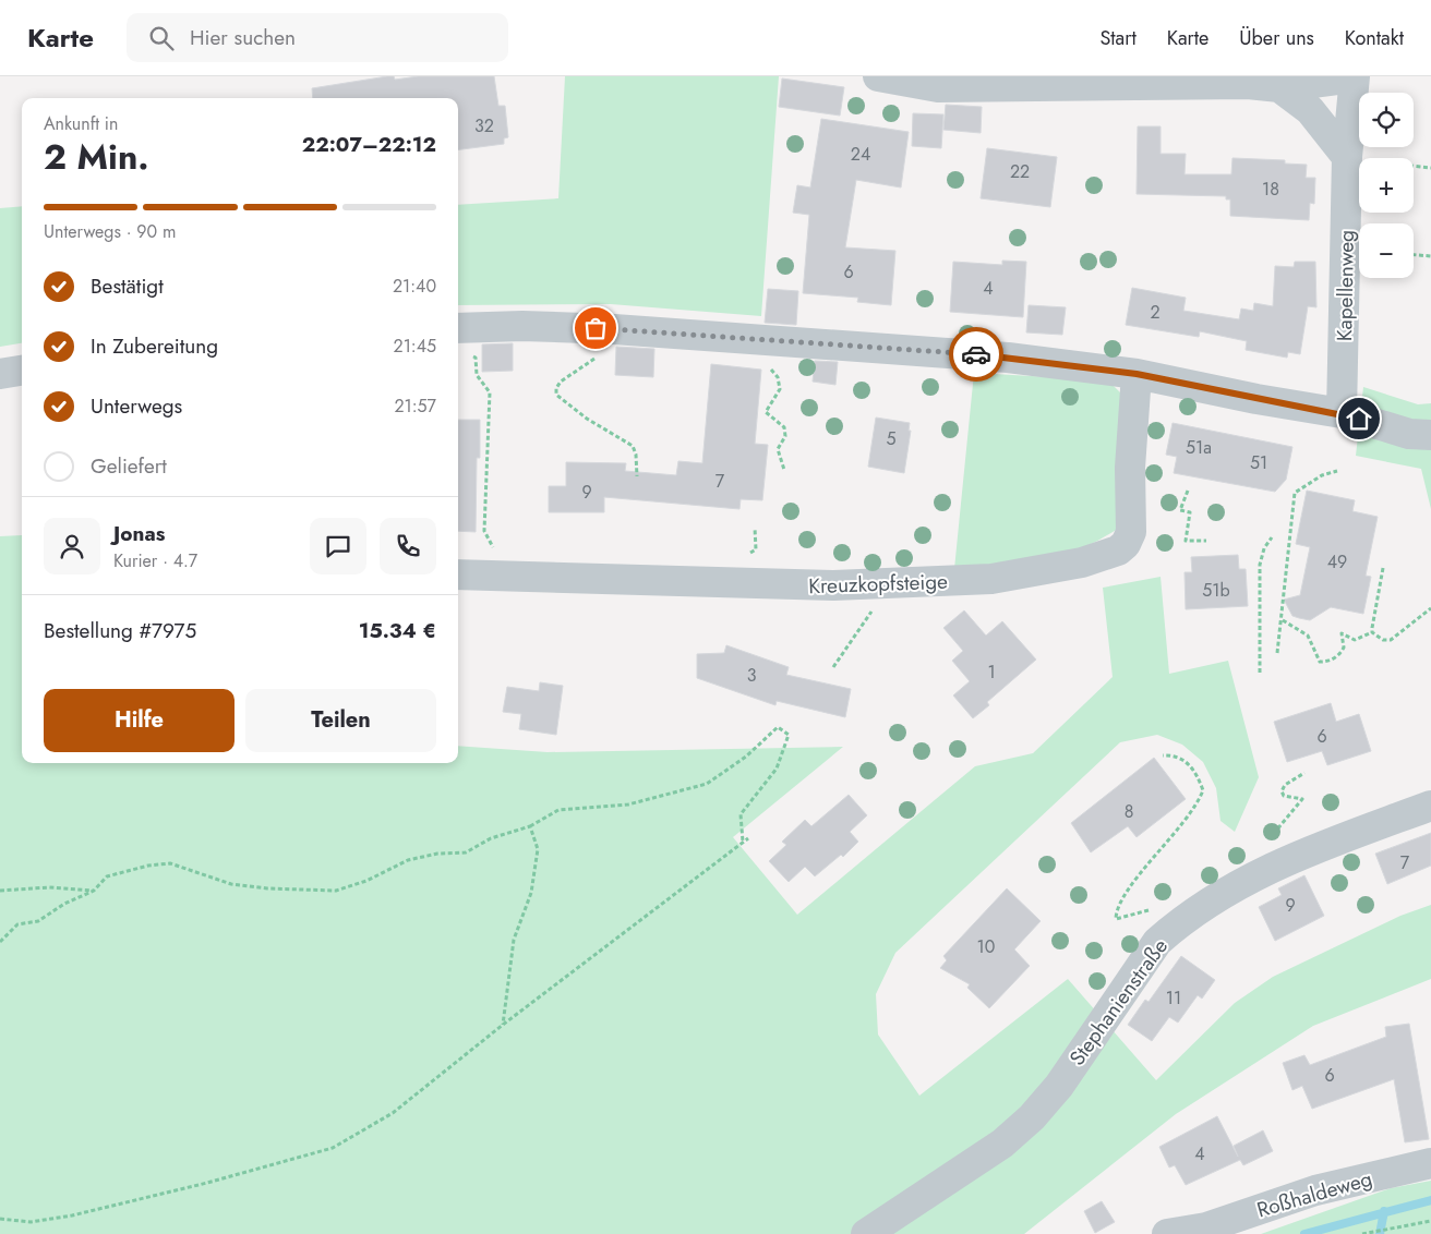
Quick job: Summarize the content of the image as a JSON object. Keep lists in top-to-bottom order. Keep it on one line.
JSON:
{"streets":{"street":["Kapellenweg","Kreuzkopfsteige","Stephanienstraße","Roßhaldeweg"]},"house_numbers":["32","24","22","18","6","4","2","5","51a","51","7","9","49","51b","1","3","6","8","7","9","10","11","6","4"],"page":{"header":"Karte","search":"Hier suchen","nav":["Start","Karte","Über uns","Kontakt"],"map_buttons":["+","−"],"heading":["2 Min.","Ankunft in","22:07–22:12"],"panel":["Jonas","Kurier · 4.7","Bestellung #7975","15.34 €"],"bar":"Unterwegs · 90 m","list":[["Bestätigt","21:40"],["In Zubereitung","21:45"],["Unterwegs","21:57"],"Geliefert"],"buttons":["Hilfe","Teilen"]}}
